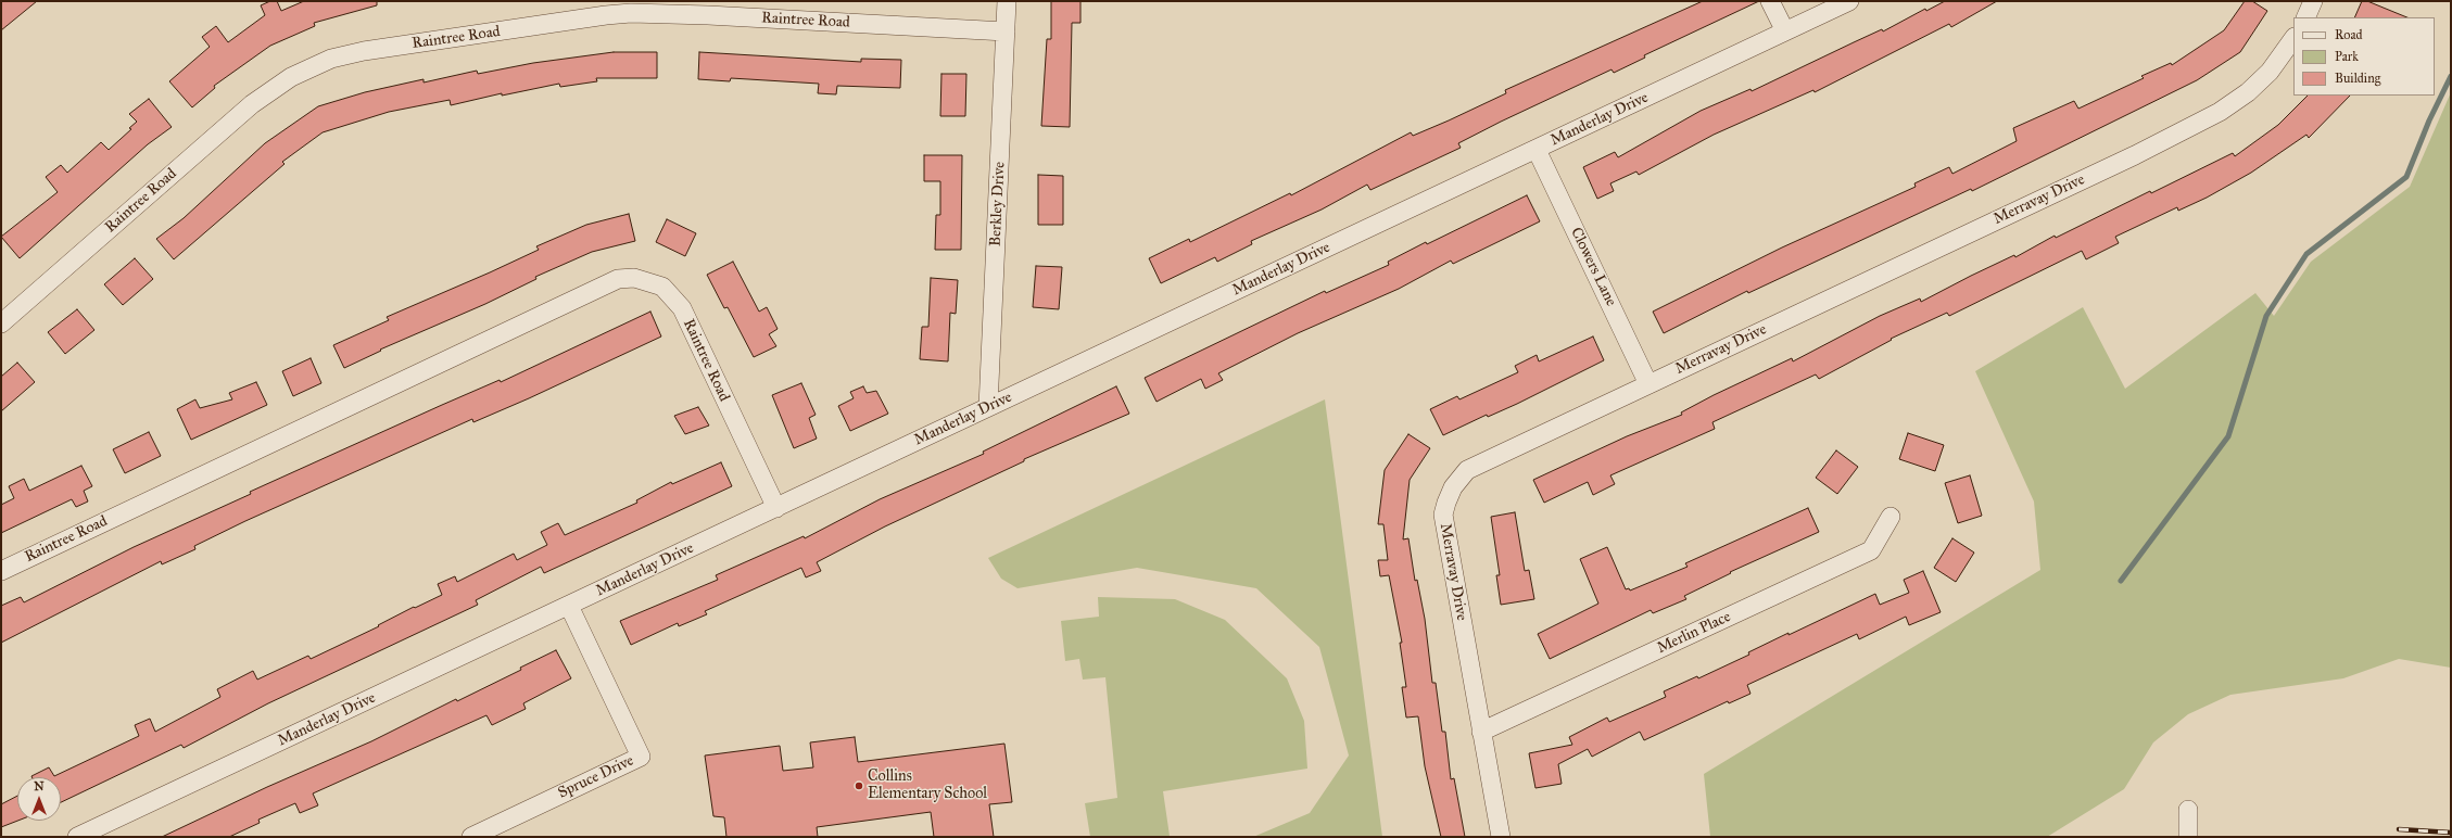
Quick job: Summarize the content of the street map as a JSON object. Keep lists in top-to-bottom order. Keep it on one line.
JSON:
{"streets":{"street":["Raintree Road","Manderlay Drive","Merravay Drive","Berkley Drive","Clowers Lane","Merlin Place","Spruce Drive"]},"crossings":[["Raintree Road","Manderlay Drive"],["Raintree Road","Berkley Drive"],["Manderlay Drive","Berkley Drive"],["Manderlay Drive","Clowers Lane"],["Manderlay Drive","Spruce Drive"],["Merravay Drive","Clowers Lane"],["Merravay Drive","Merlin Place"]],"places":["Collins Elementary School"],"legend":["Road","Park","Building"],"north":"top"}
